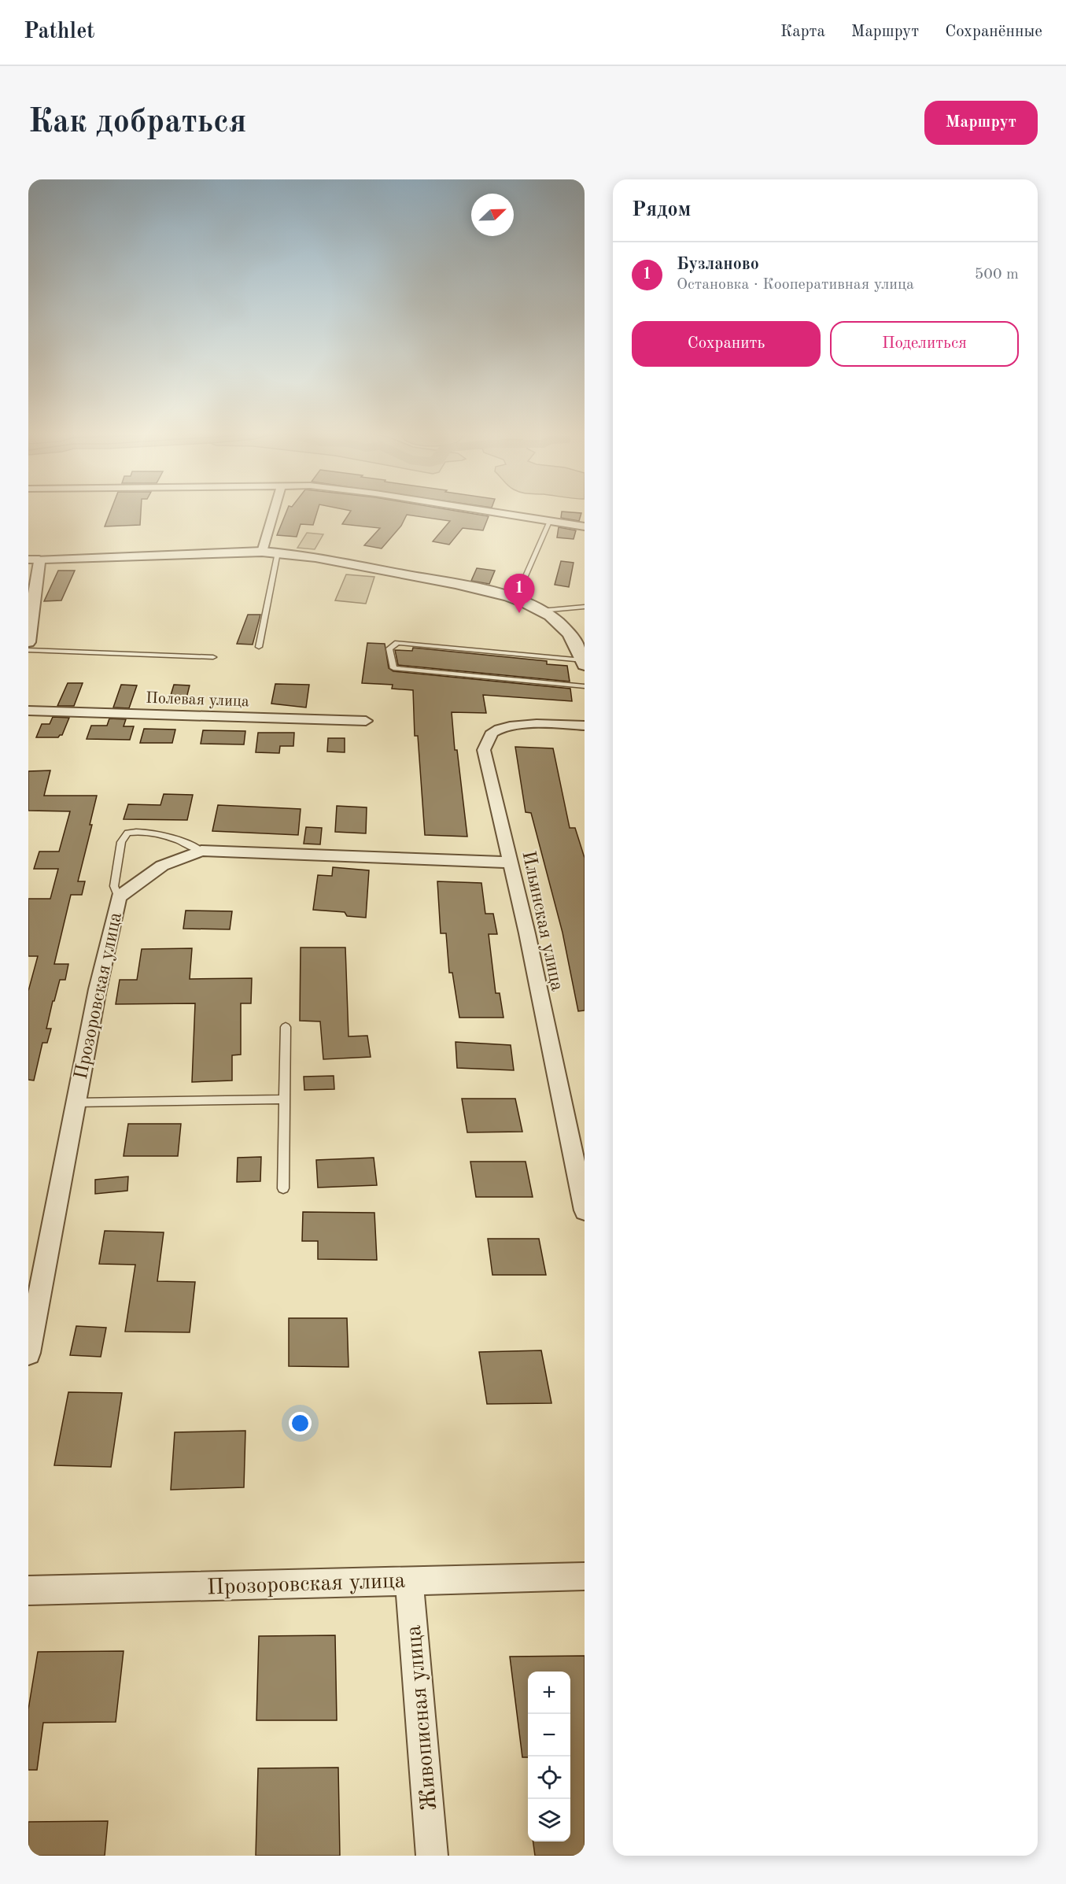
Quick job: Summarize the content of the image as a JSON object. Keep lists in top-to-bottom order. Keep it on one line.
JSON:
{"streets":{"street":["Полевая улица","Ильинская улица","Прозоровская улица","Живописная улица"]},"crossings":[["Ильинская улица","Прозоровская улица"],["Прозоровская улица","Живописная улица"]],"north":"top right","page":{"header":"Pathlet","nav":["Карта","Маршрут","Сохранённые"],"buttons":["Маршрут",["Сохранить","Поделиться"]],"title":"Как добраться","heading":"Рядом","list":[{"mark":"1","name":"Бузланово","note":"Остановка · Кооперативная улица","value":"500 m"}],"pins":"1","map_buttons":["+","−"]}}
